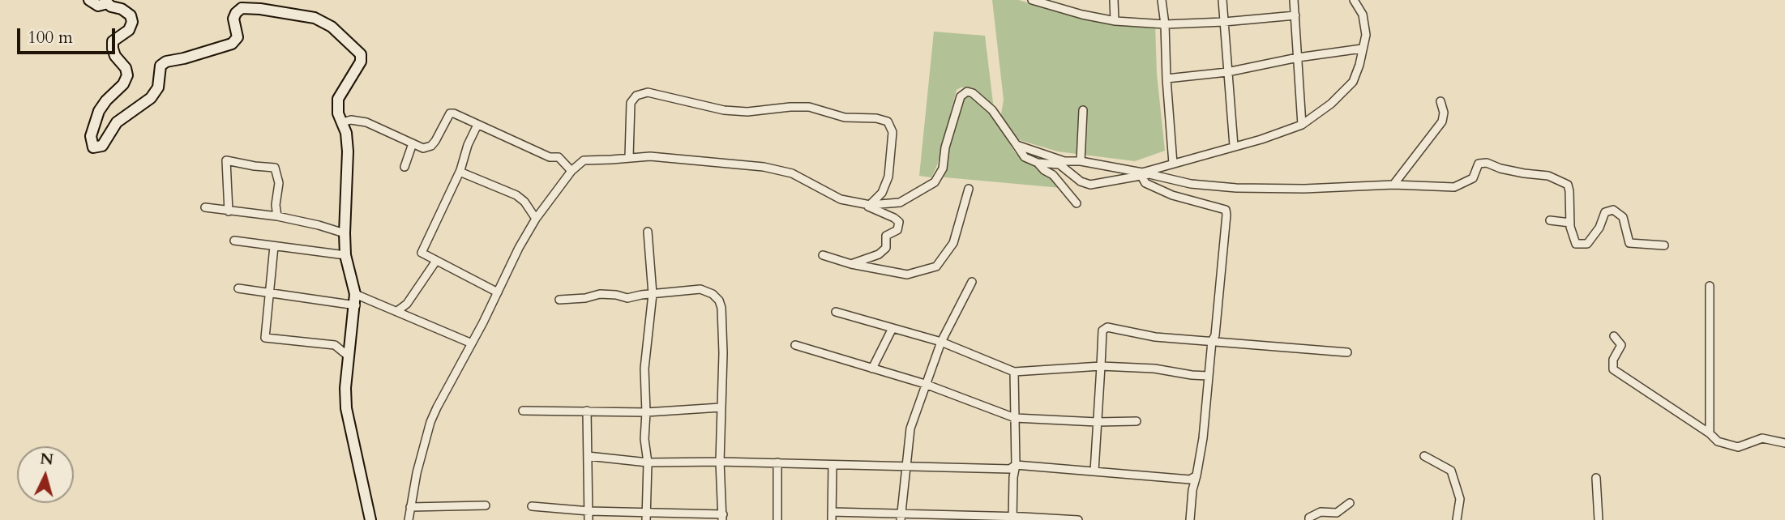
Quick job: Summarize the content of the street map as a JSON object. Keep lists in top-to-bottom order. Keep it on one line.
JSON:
{"scale_bar":"100 m","north":"top"}
